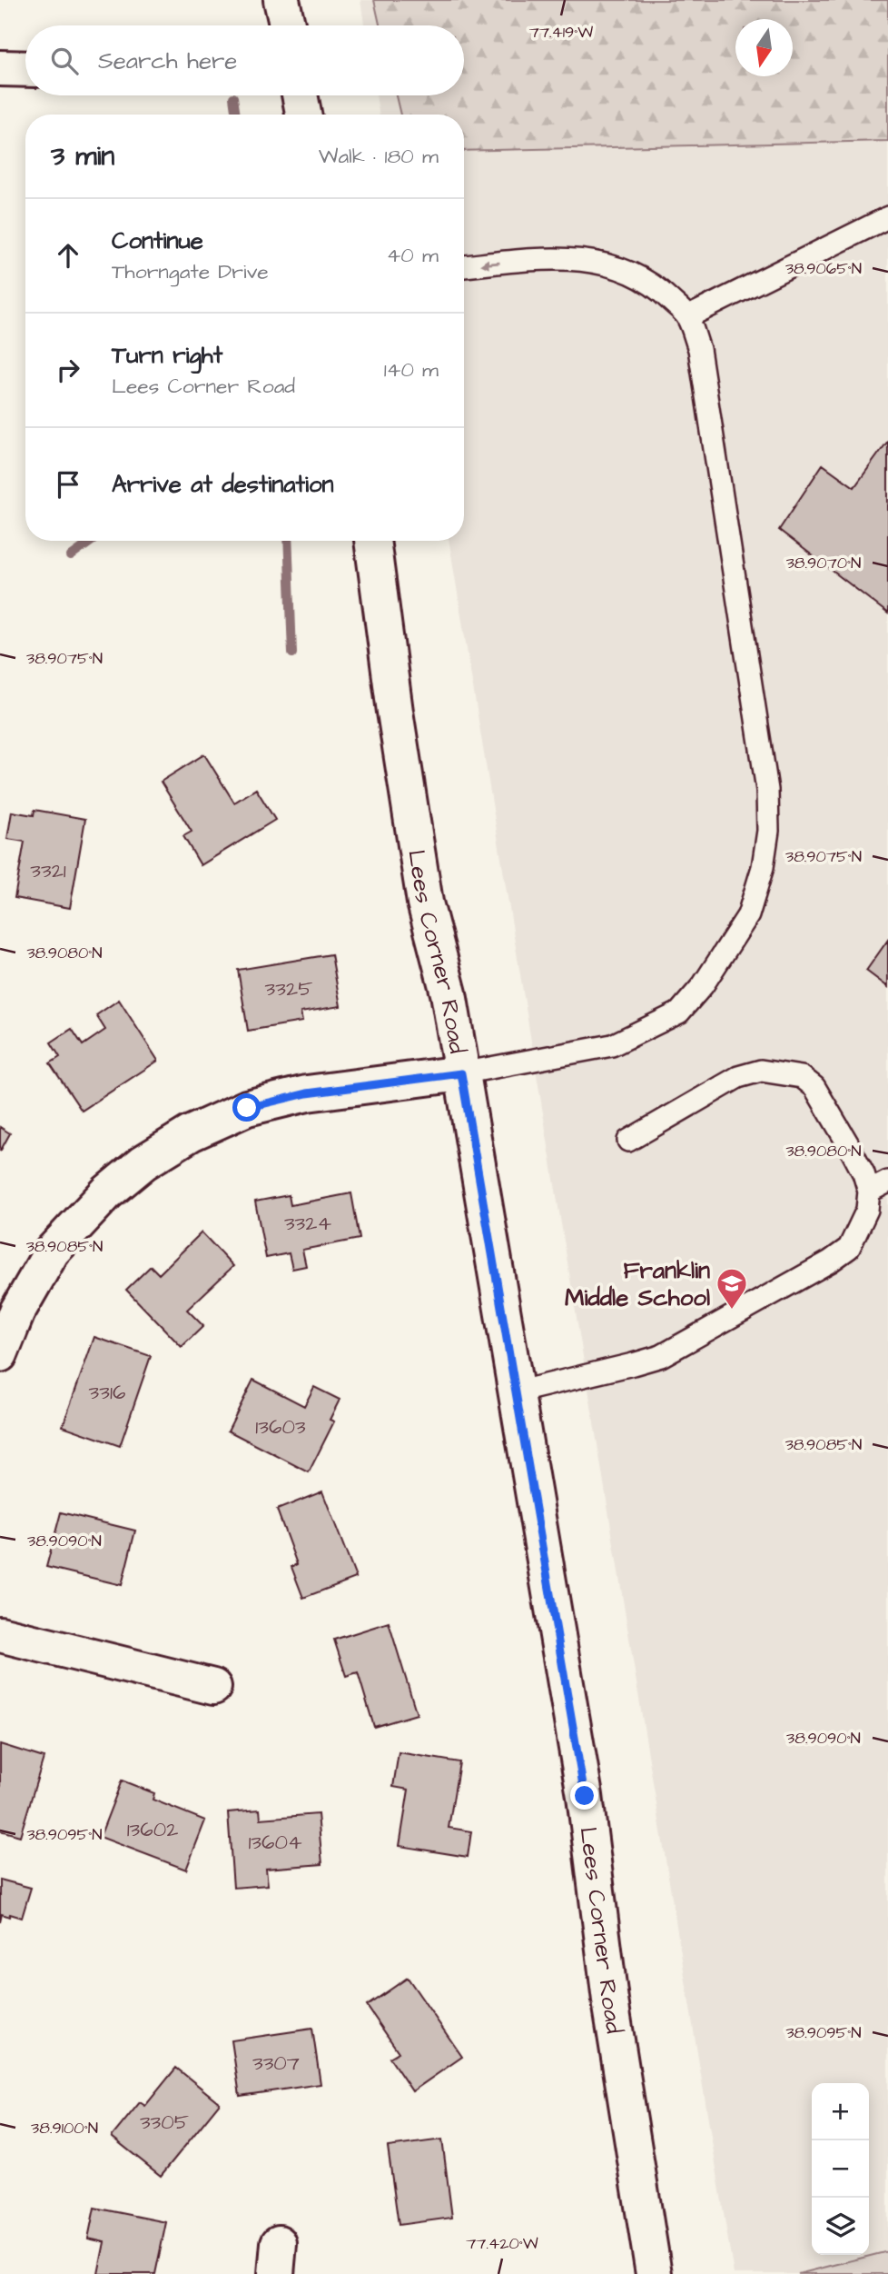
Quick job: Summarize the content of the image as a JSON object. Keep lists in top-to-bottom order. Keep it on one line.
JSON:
{"streets":{"street":["Lees Corner Road"]},"places":{"school or university":["Franklin Middle School"]},"house_numbers":["3321","3325","3324","3316","13603","13602","13604","3307","3305"],"north":"bottom","page":{"search":"Search here","heading":["3 min","Walk · 180 m"],"list":[["Continue","Thorngate Drive","40 m"],["Turn right","Lees Corner Road","140 m"],"Arrive at destination"],"map_buttons":["+","−"]},"coordinates":["77.419°W","38.9065°N","38.9070°N","38.9075°N","38.9080°N","38.9085°N","38.9090°N","38.9095°N","38.9100°N","77.420°W"]}
